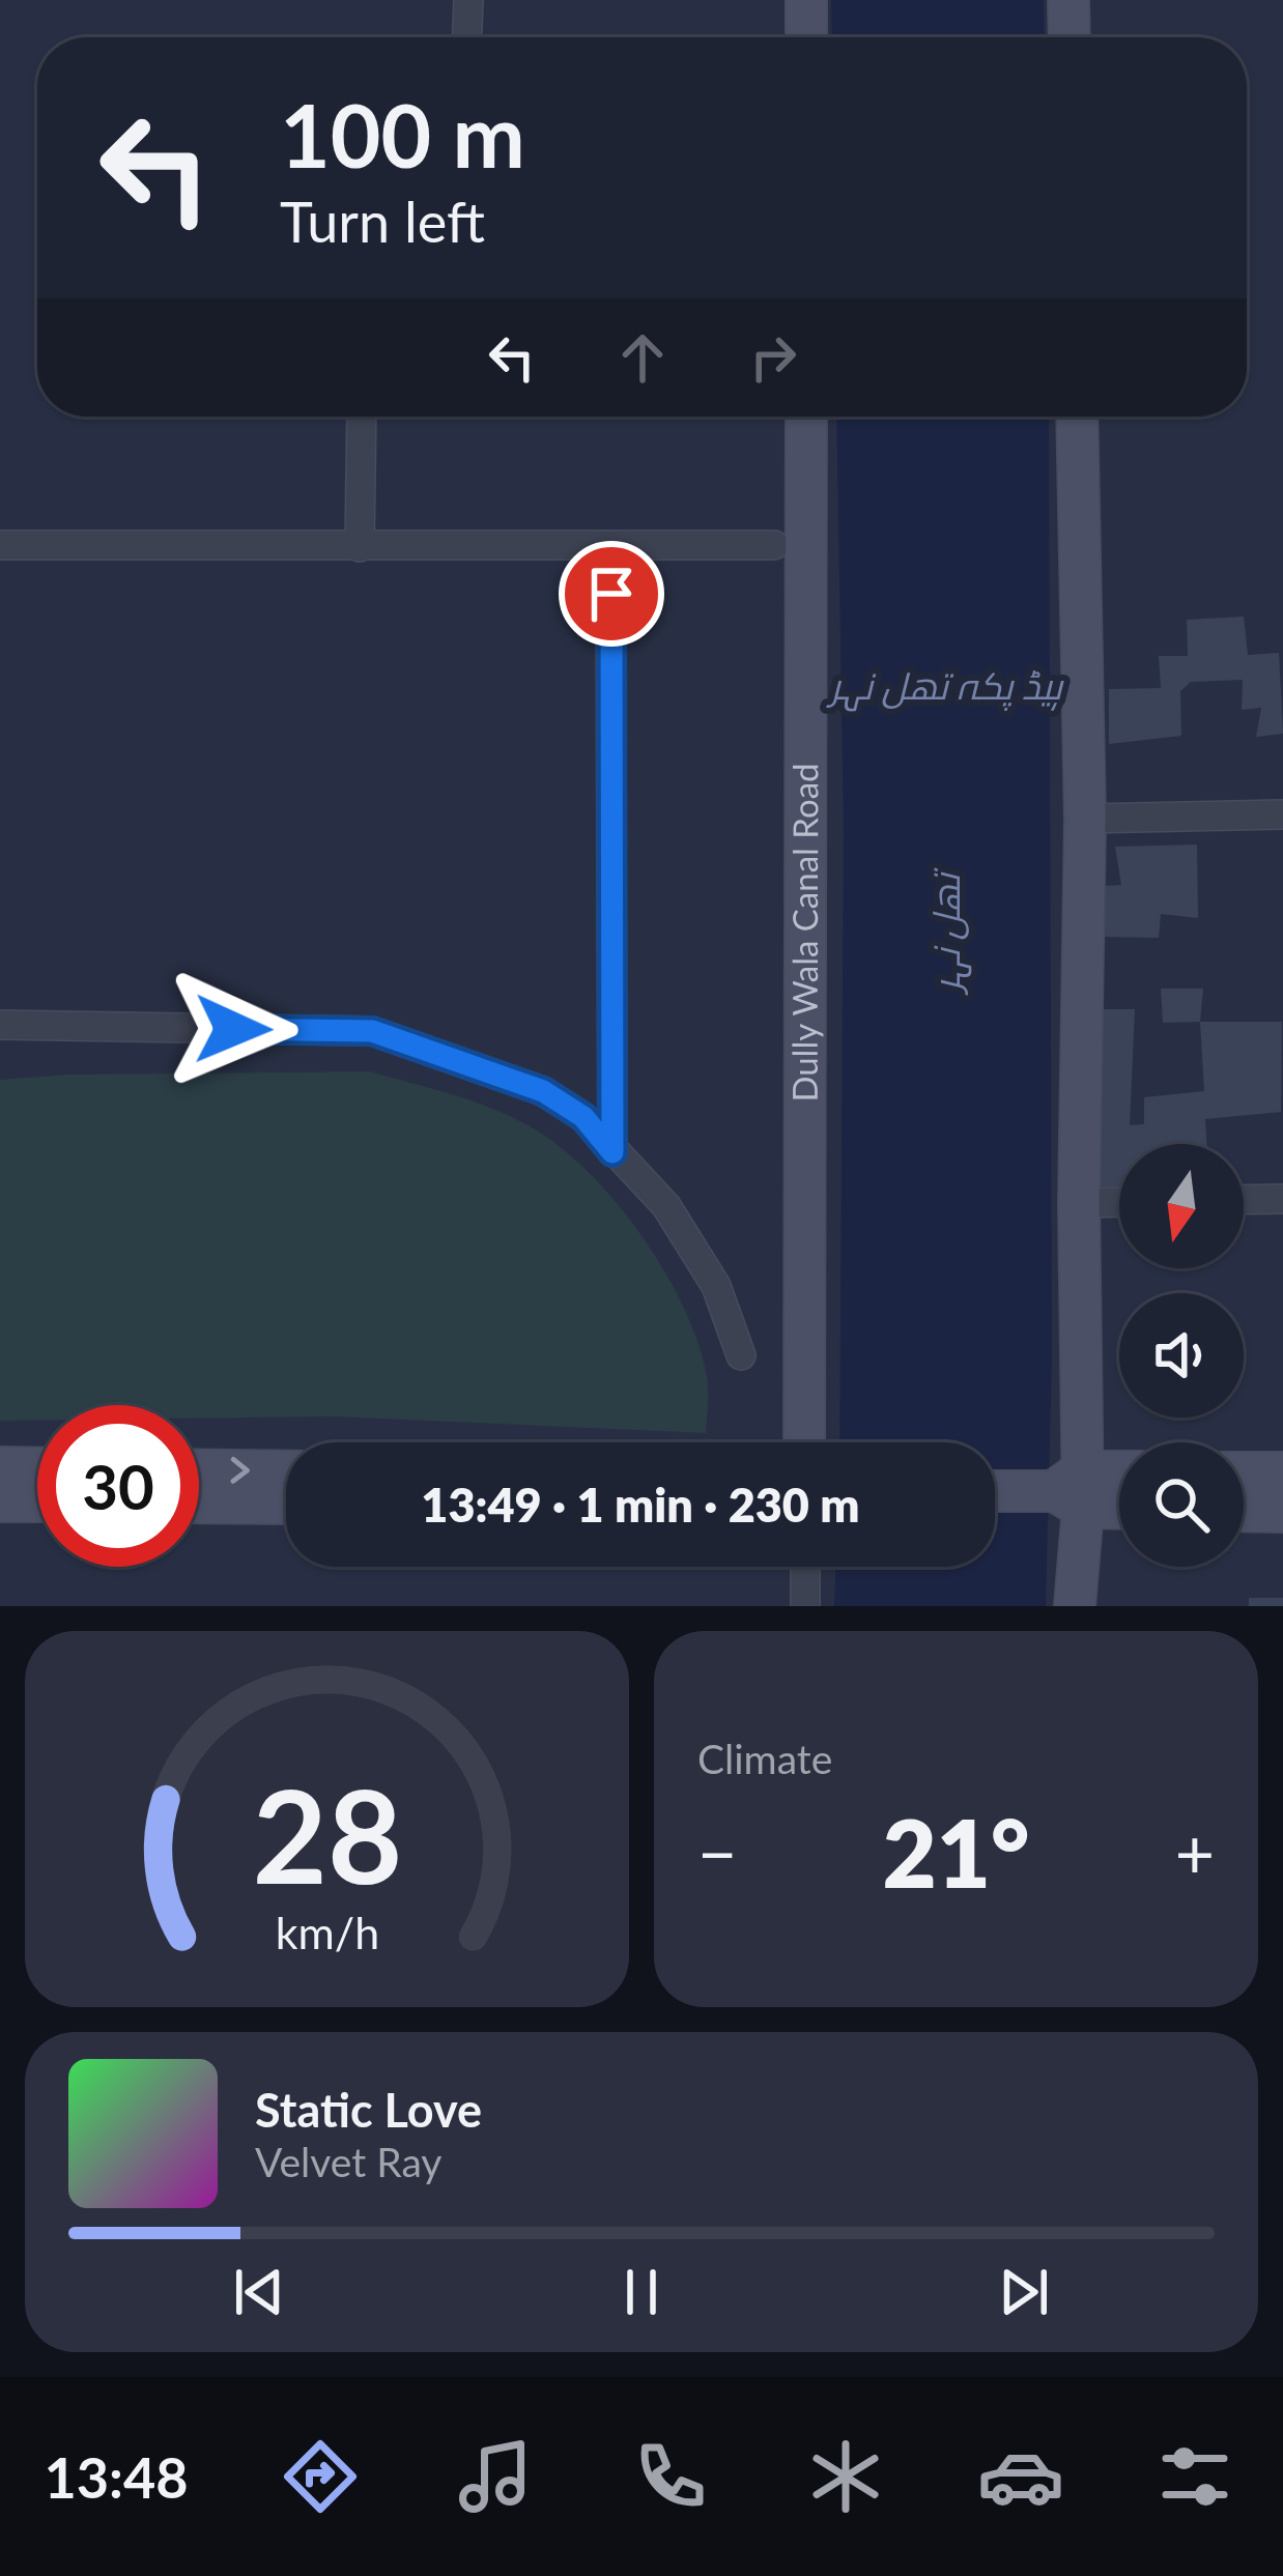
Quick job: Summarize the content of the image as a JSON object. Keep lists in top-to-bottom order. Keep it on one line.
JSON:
{"streets":{"street":["Dully Wala Canal Road"]},"water":["ہیڈ پکہ تھل نہر","تھل نہر"],"north":"bottom","page":{"turn":["100 m","Turn left"],"limit":"30","trip":"13:49 · 1 min · 230 m","tile":"Climate","heat":["−","21°","+"],"song":["Static Love","Velvet Ray"],"tabs":"13:48","gauge":["28","km/h"]}}
